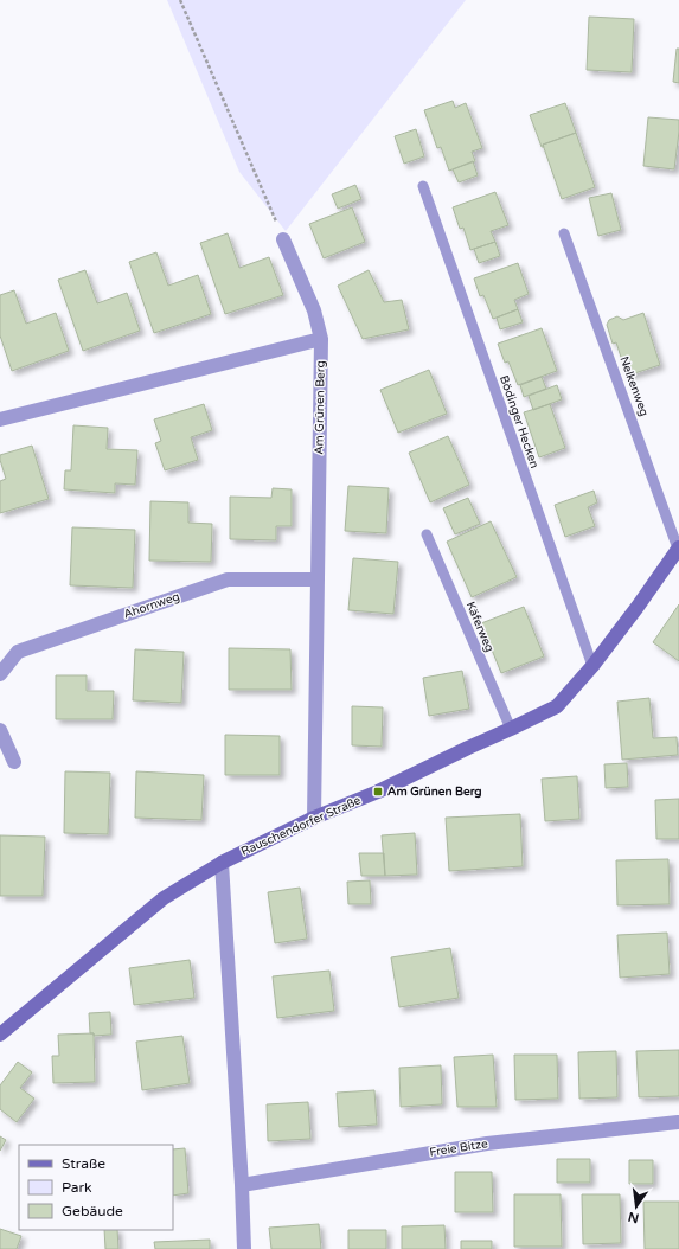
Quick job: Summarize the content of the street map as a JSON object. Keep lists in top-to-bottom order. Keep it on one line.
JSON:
{"streets":{"street":["Am Grünen Berg","Ahornweg","Rauschendorfer Straße","Freie Bitze"],"lane":["Nelkenweg","Bödinger Hecken","Käferweg"]},"crossings":[["Nelkenweg","Rauschendorfer Straße"],["Am Grünen Berg","Ahornweg"],["Am Grünen Berg","Rauschendorfer Straße"],["Bödinger Hecken","Rauschendorfer Straße"],["Käferweg","Rauschendorfer Straße"]],"places":{"transit":["Am Grünen Berg"]},"legend":["Straße","Park","Gebäude"],"north":"bottom"}
